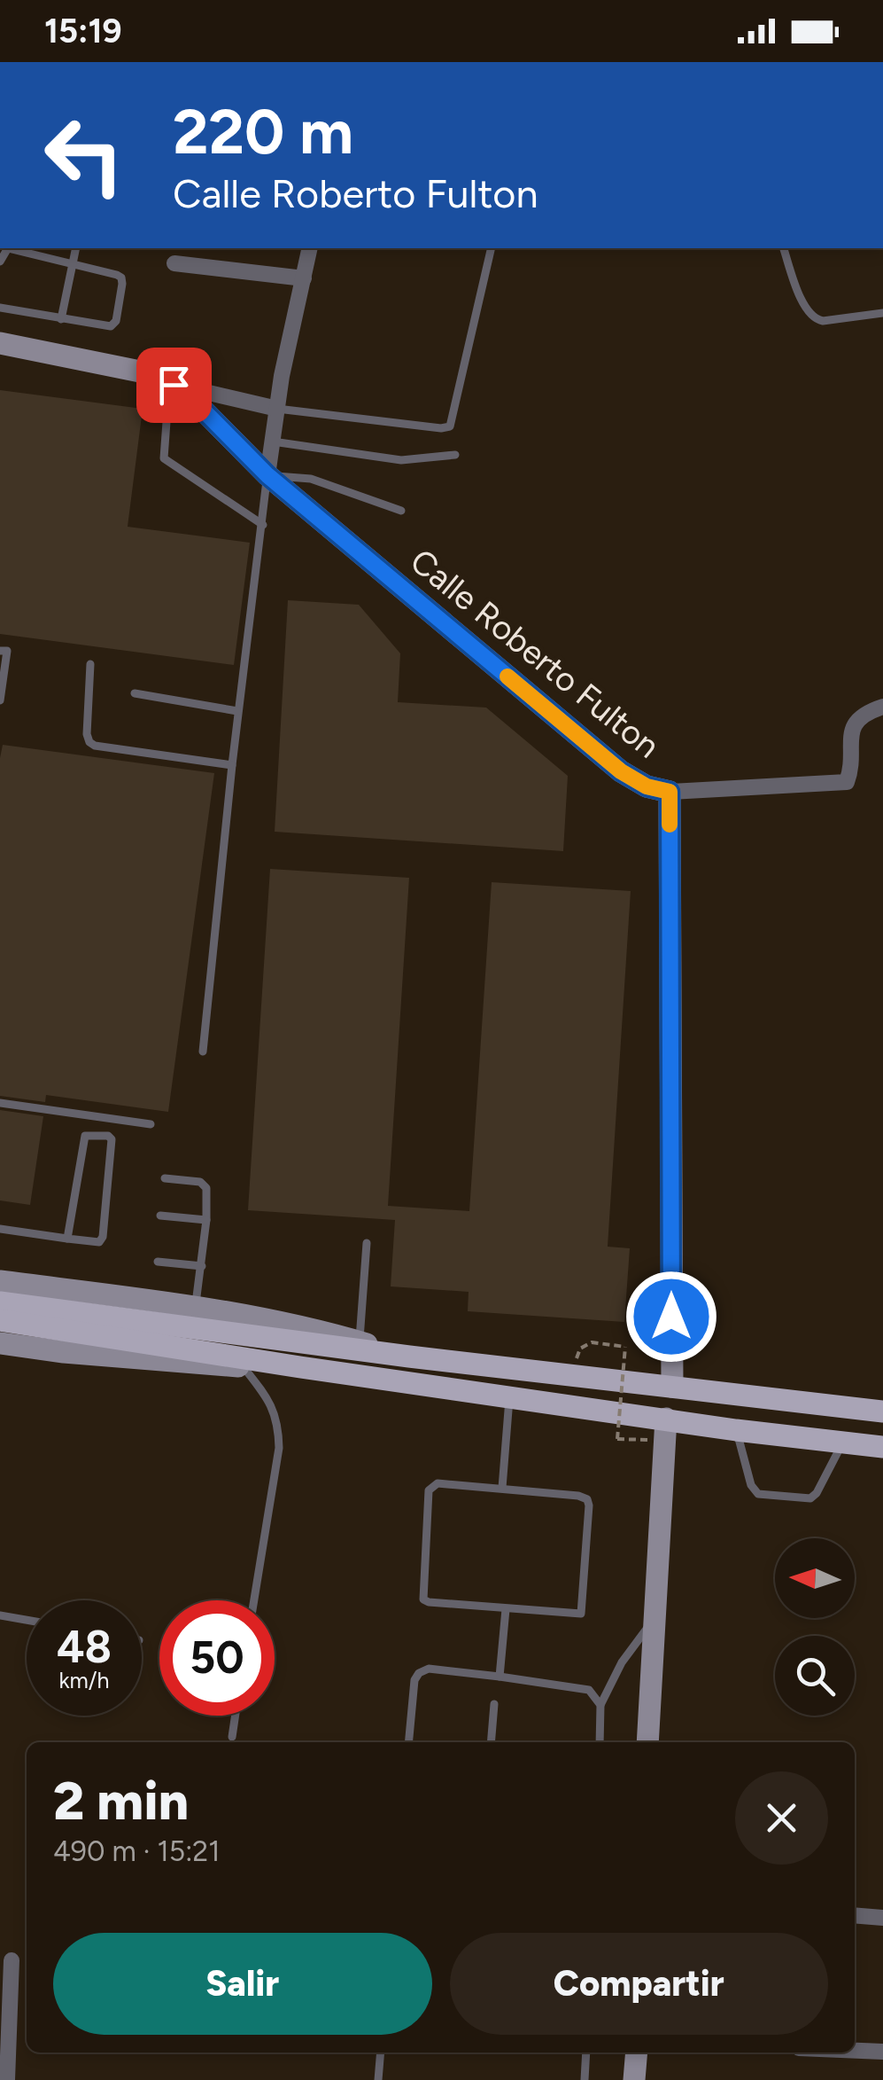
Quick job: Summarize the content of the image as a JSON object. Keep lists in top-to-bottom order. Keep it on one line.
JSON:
{"streets":{"main road":["Calle Roberto Fulton"]},"north":"left","page":{"status":"15:19","turn":["220 m","Calle Roberto Fulton"],"speed":"48 km/h","limit":"50","heading":["2 min","490 m · 15:21"],"buttons":["Salir","Compartir"]}}
